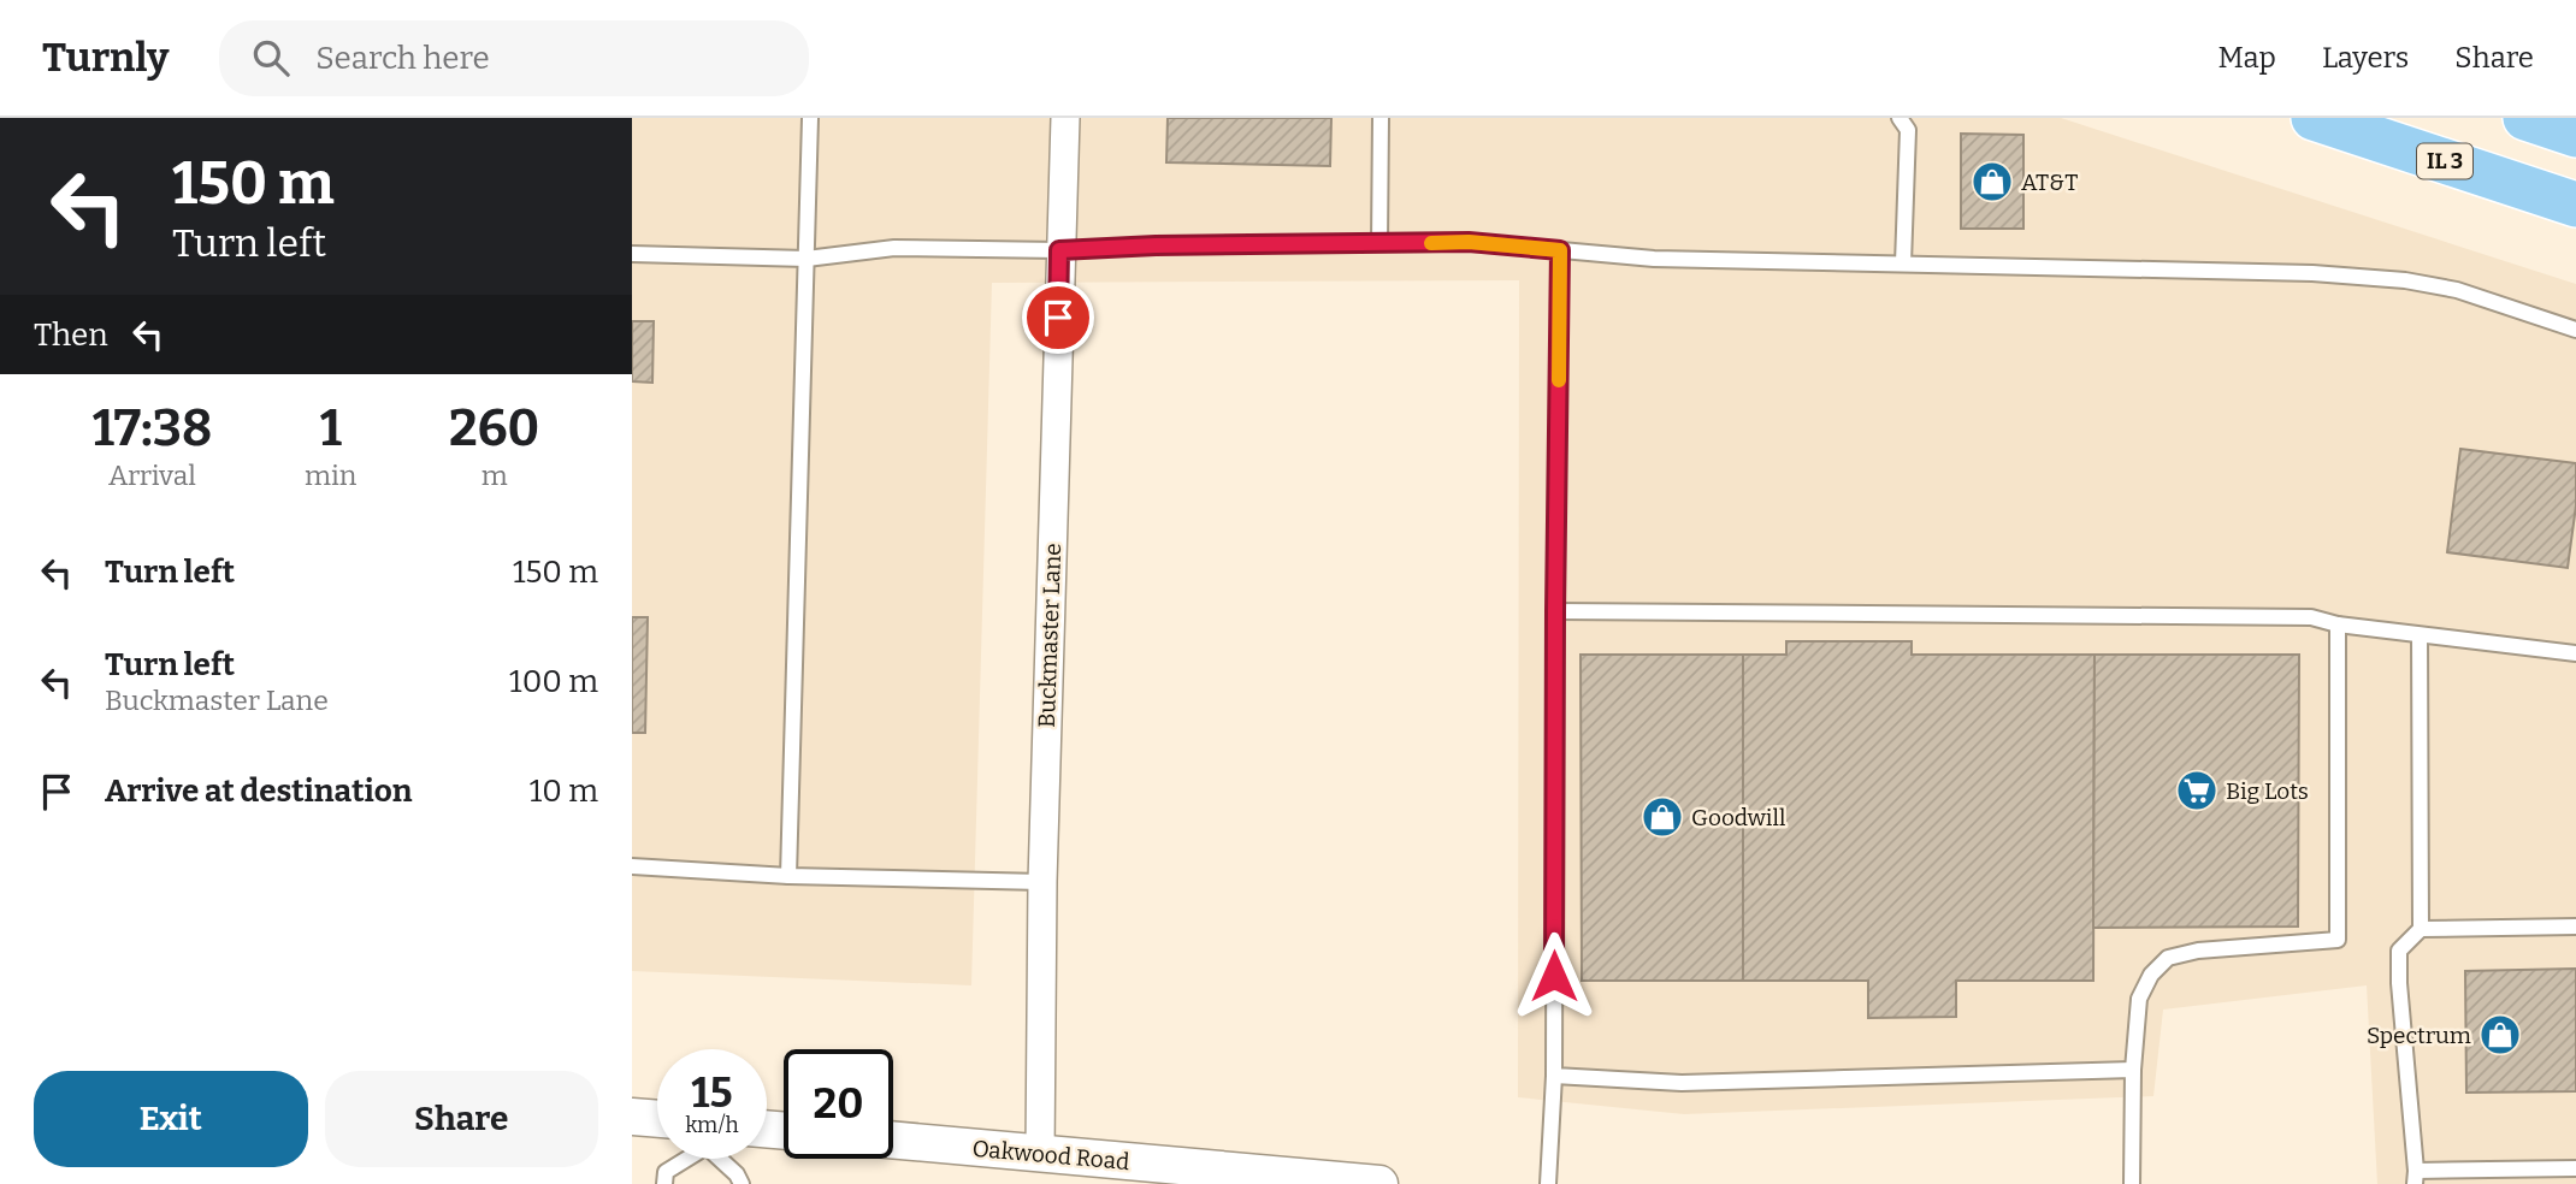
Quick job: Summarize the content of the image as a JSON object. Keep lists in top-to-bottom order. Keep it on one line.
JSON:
{"streets":{"main road":["IL 3"],"street":["Buckmaster Lane","Oakwood Road"]},"crossings":[["Buckmaster Lane","Oakwood Road"]],"places":{"shop":["AT&T","Goodwill","Spectrum"],"supermarket":["Big Lots"]},"page":{"header":"Turnly","search":"Search here","nav":["Map","Layers","Share"],"turn":["150 m","Turn left"],"then":"Then","eta":["17:38","Arrival","1","min","260","m"],"list":[{"name":"Turn left","value":"150 m"},{"name":"Turn left","note":"Buckmaster Lane","value":"100 m"},{"name":"Arrive at destination","value":"10 m"}],"speed":"15 km/h","limit":"20","buttons":["Exit","Share"]}}
